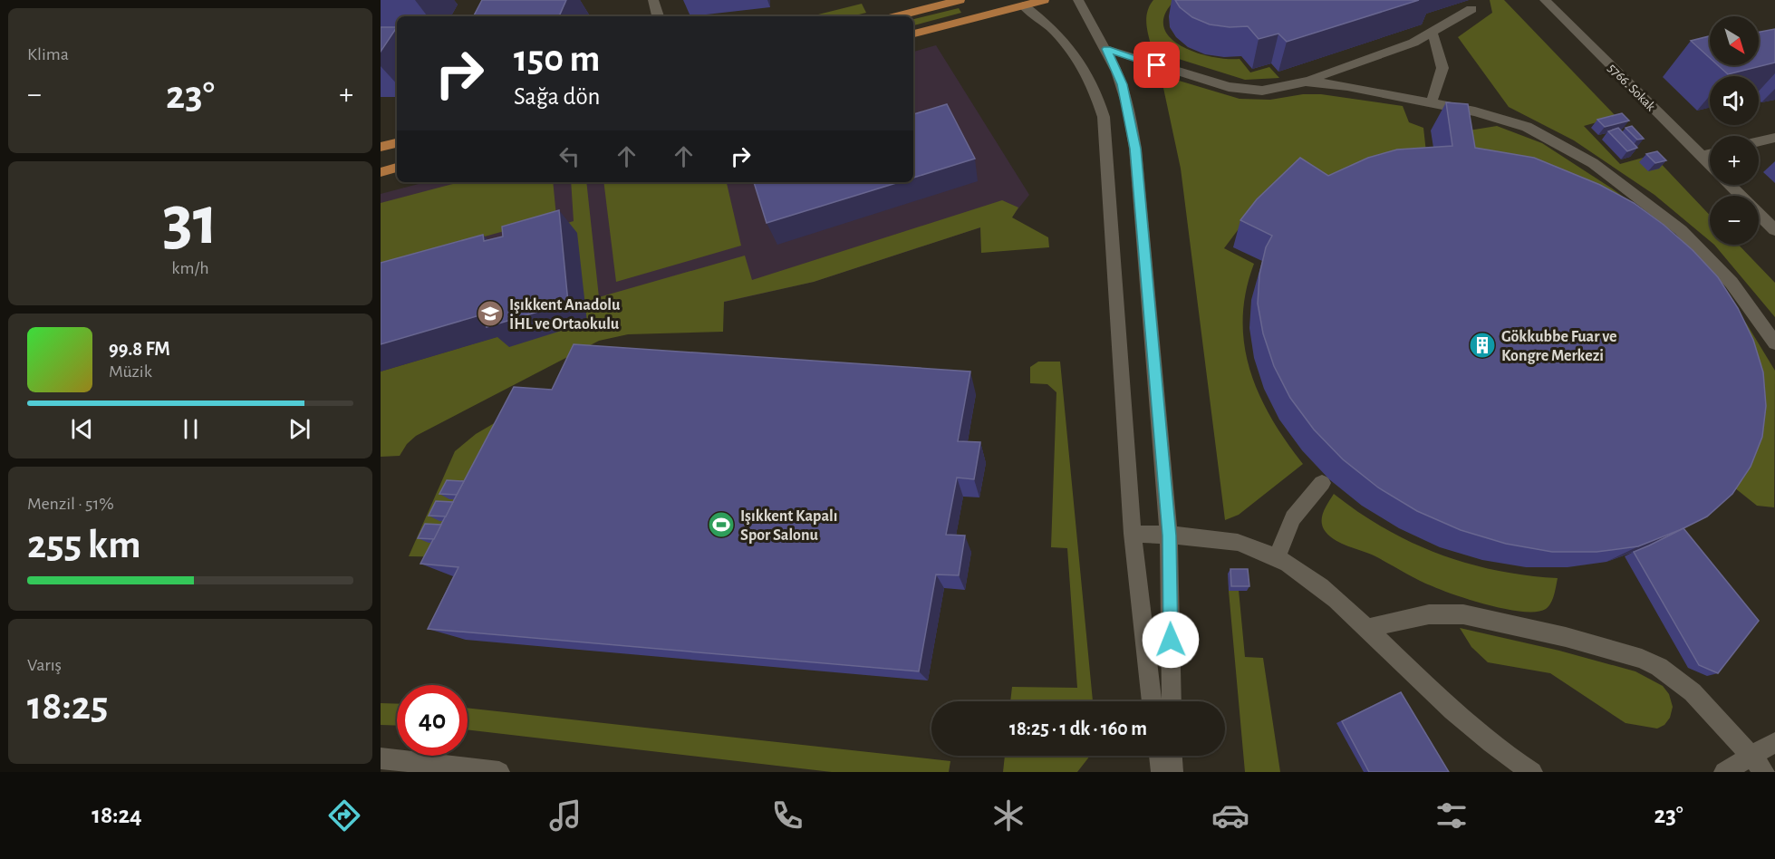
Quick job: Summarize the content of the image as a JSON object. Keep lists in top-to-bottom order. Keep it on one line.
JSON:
{"streets":{"street":["5766. Sokak"]},"places":{"school or university":["Işıkkent Anadolu İHL ve Ortaokulu"],"building":["Gökkubbe Fuar ve Kongre Merkezi"],"sports":["Işıkkent Kapalı Spor Salonu"]},"north":"bottom right","page":{"tile":["Klima",["31","km/h"],["Menzil · 51%","255 km"],["Varış","18:25"]],"map_buttons":["+","−"],"turn":["150 m","Sağa dön"],"heat":["−","23°","+"],"song":["99.8 FM","Müzik"],"limit":"40","trip":"18:25 · 1 dk · 160 m","tabs":["18:24","23°"]}}
